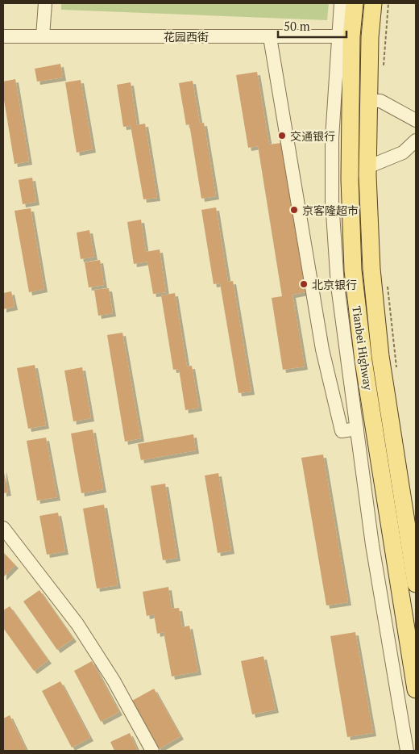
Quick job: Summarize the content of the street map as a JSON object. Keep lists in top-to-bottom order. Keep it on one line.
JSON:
{"streets":{"main road":["Tianbei Highway"],"street":["花园西街"]},"crossings":[["花园西街","Tianbei Highway"]],"places":["交通银行","京客隆超市","北京银行"],"scale_bar":"50 m"}
